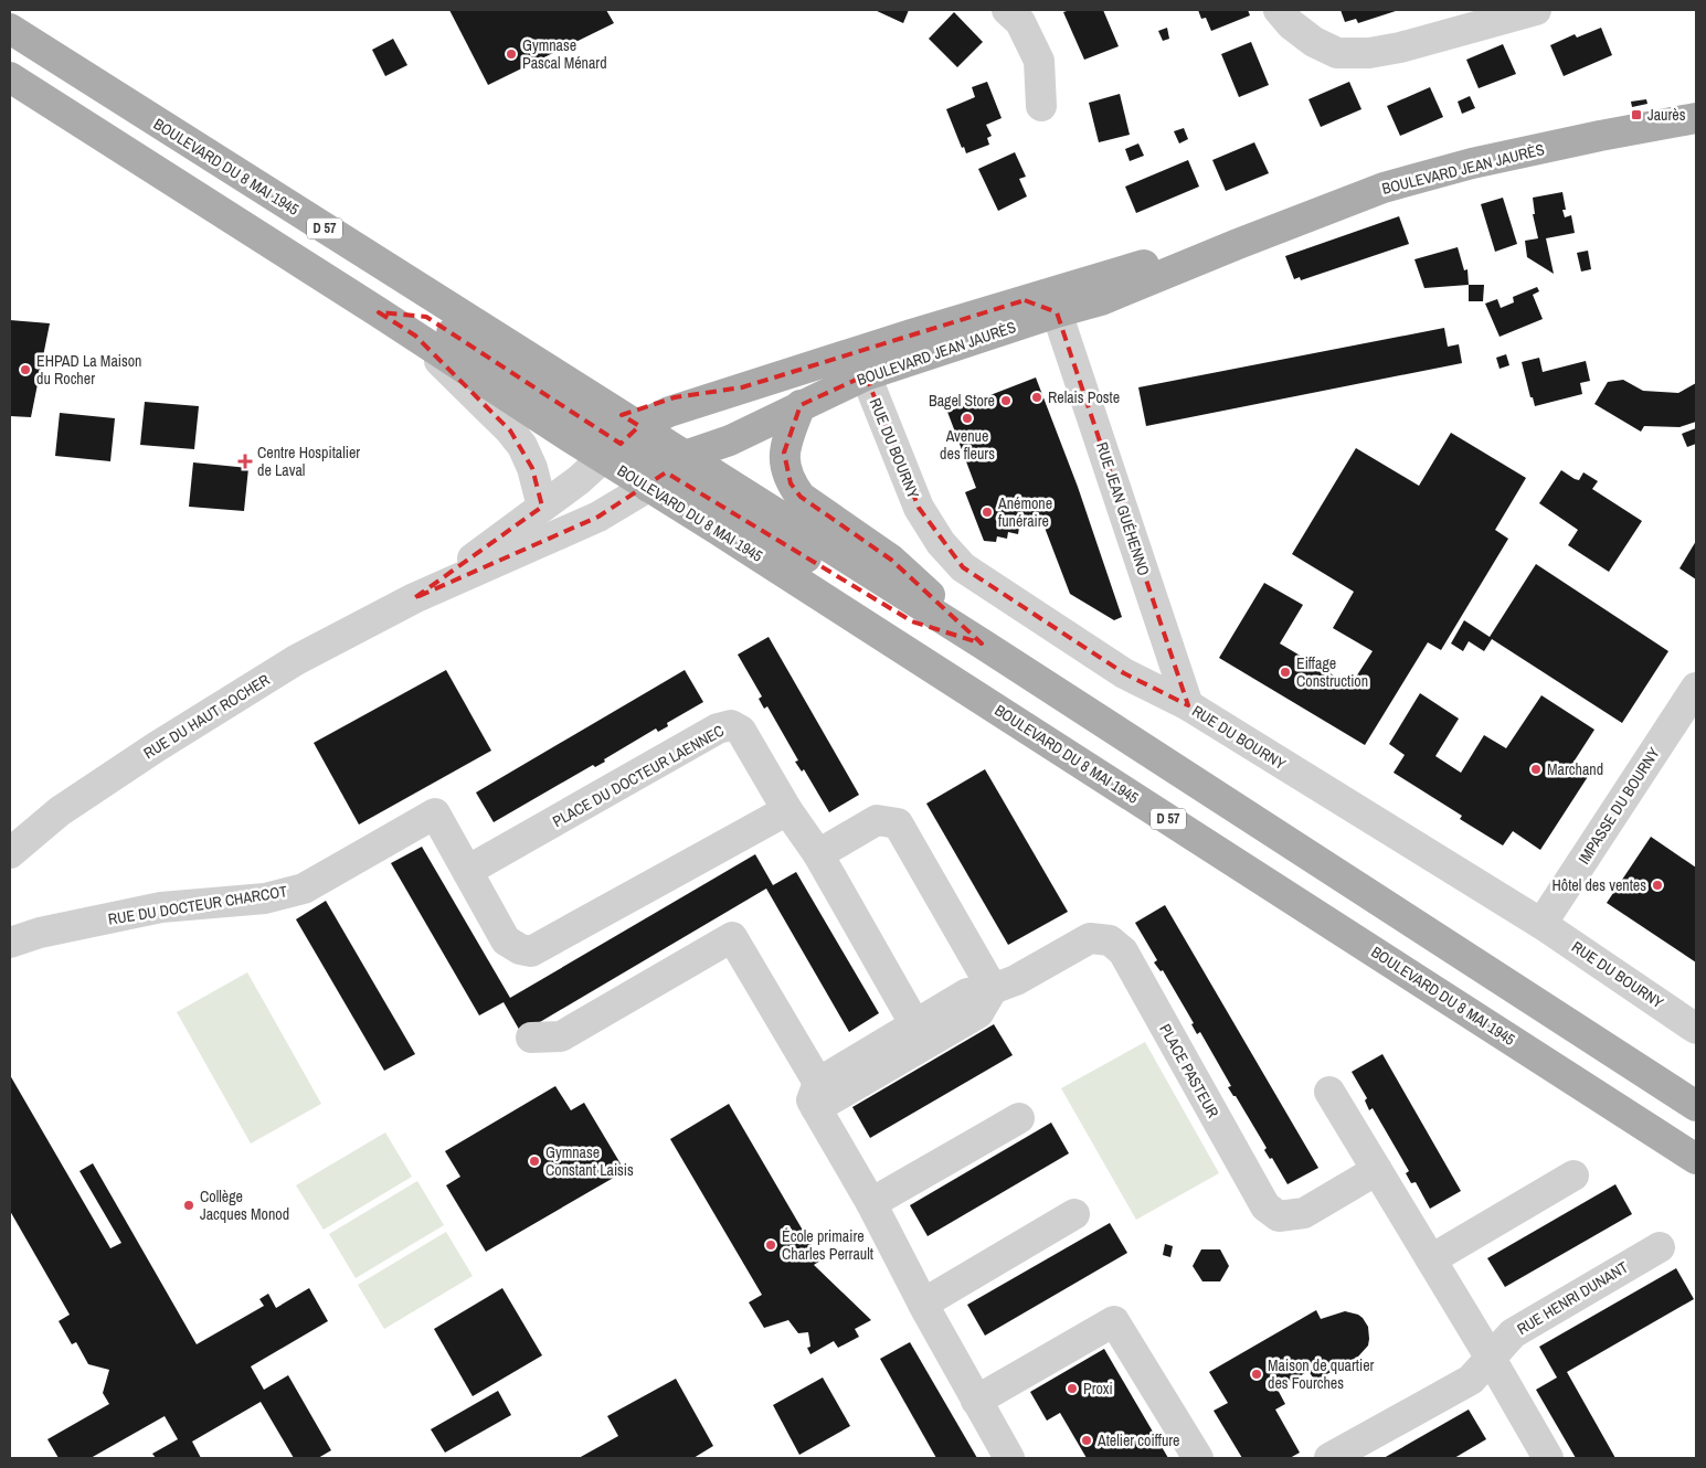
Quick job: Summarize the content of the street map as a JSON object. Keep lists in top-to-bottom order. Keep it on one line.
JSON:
{"streets":{"main road":["BOULEVARD DU 8 MAI 1945","BOULEVARD JEAN JAURÈS","D 57"],"street":["RUE DU BOURNY","RUE JEAN GUÉHENNO","RUE DU HAUT ROCHER","PLACE DU DOCTEUR LAENNEC","IMPASSE DU BOURNY","RUE DU DOCTEUR CHARCOT","PLACE PASTEUR","RUE HENRI DUNANT"]},"crossings":[["BOULEVARD DU 8 MAI 1945","BOULEVARD JEAN JAURÈS"],["BOULEVARD DU 8 MAI 1945","RUE DU HAUT ROCHER"],["BOULEVARD JEAN JAURÈS","RUE DU BOURNY"],["BOULEVARD JEAN JAURÈS","RUE JEAN GUÉHENNO"],["BOULEVARD JEAN JAURÈS","RUE DU HAUT ROCHER"],["RUE DU BOURNY","RUE JEAN GUÉHENNO"],["RUE DU BOURNY","IMPASSE DU BOURNY"],["PLACE DU DOCTEUR LAENNEC","RUE DU DOCTEUR CHARCOT"],["PLACE DU DOCTEUR LAENNEC","PLACE PASTEUR"]],"places":{"other":["Gymnase Pascal Ménard","EHPAD La Maison du Rocher","Relais Poste","Bagel Store","Avenue des fleurs","Anémone funéraire","Eiffage Construction","Marchand","Hôtel des ventes","Gymnase Constant Laisis","Collège Jacques Monod","École primaire Charles Perrault","Maison de quartier des Fourches","Proxi","Atelier coiffure"],"transit":["Jaurès"],"health":["Centre Hospitalier de Laval"]}}
